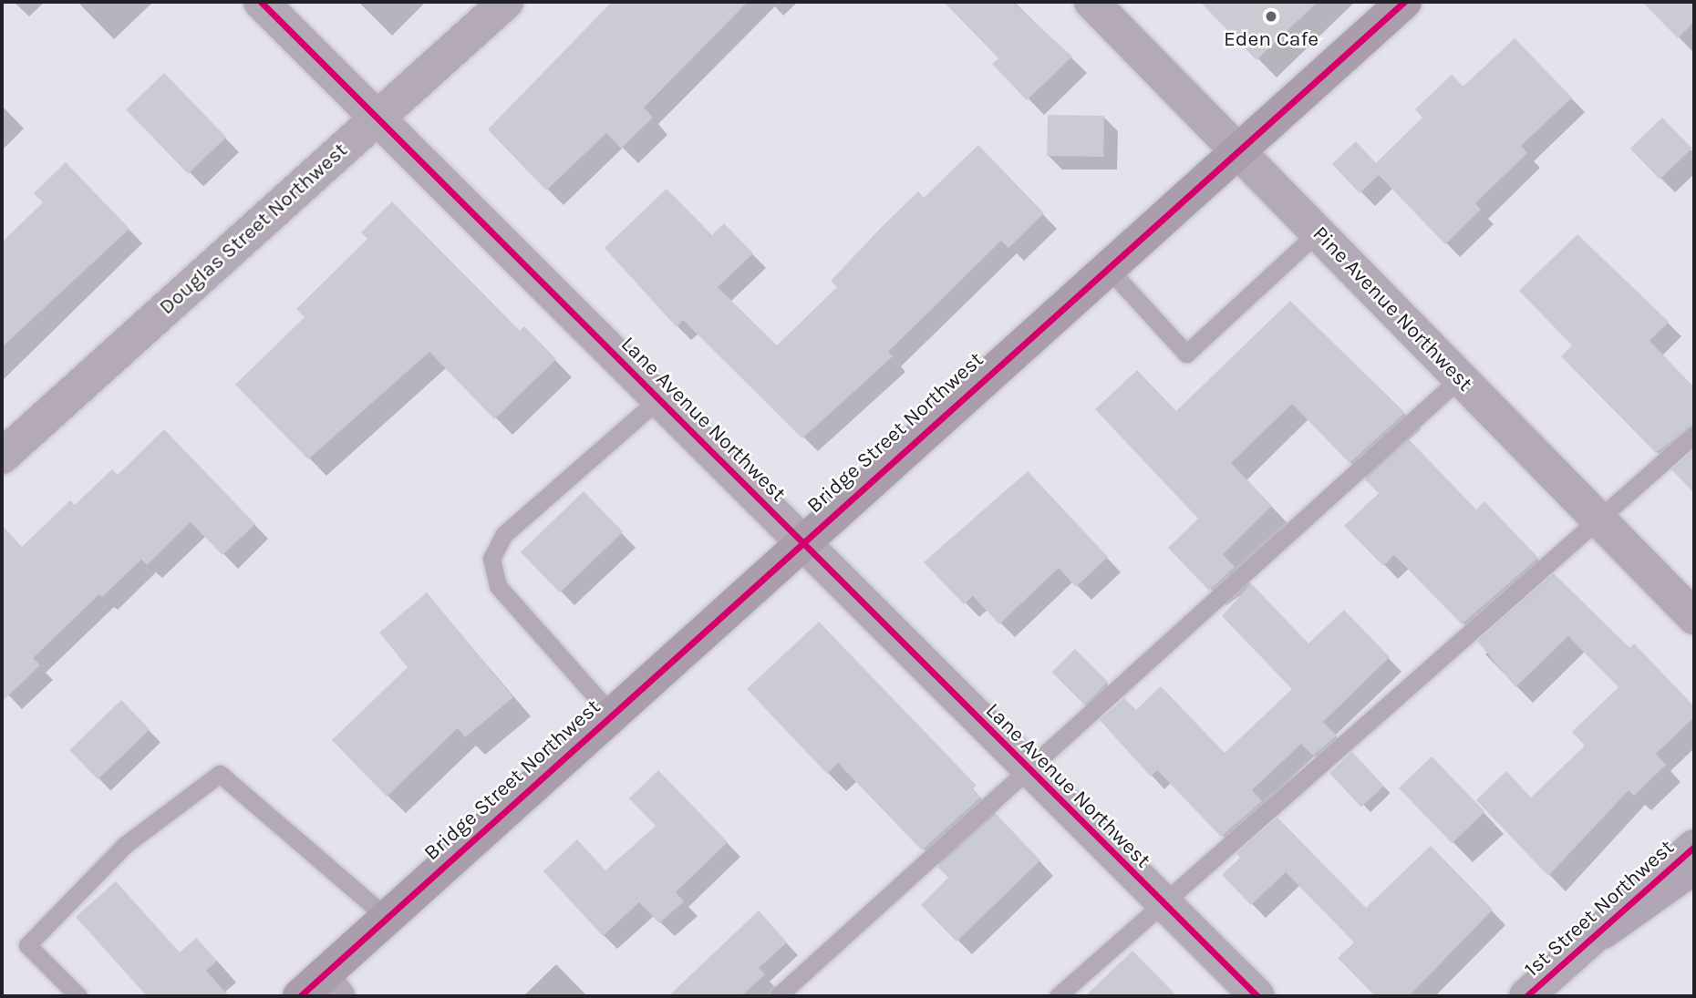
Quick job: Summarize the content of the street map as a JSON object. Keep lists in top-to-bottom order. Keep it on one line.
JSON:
{"streets":{"main road":["Bridge Street Northwest"],"street":["Douglas Street Northwest","Pine Avenue Northwest","Lane Avenue Northwest","1st Street Northwest"]},"crossings":[["Douglas Street Northwest","Lane Avenue Northwest"],["Pine Avenue Northwest","Bridge Street Northwest"],["Lane Avenue Northwest","Bridge Street Northwest"]],"places":["Eden Cafe"]}
